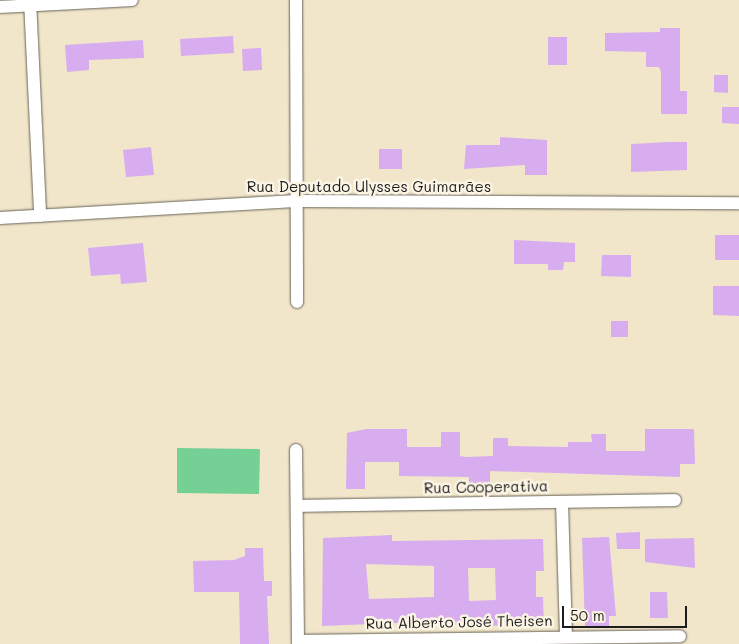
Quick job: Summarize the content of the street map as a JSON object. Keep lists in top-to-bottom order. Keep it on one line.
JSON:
{"streets":{"street":["Rua Deputado Ulysses Guimarães","Rua Cooperativa","Rua Alberto José Theisen"]},"scale_bar":"50 m"}
